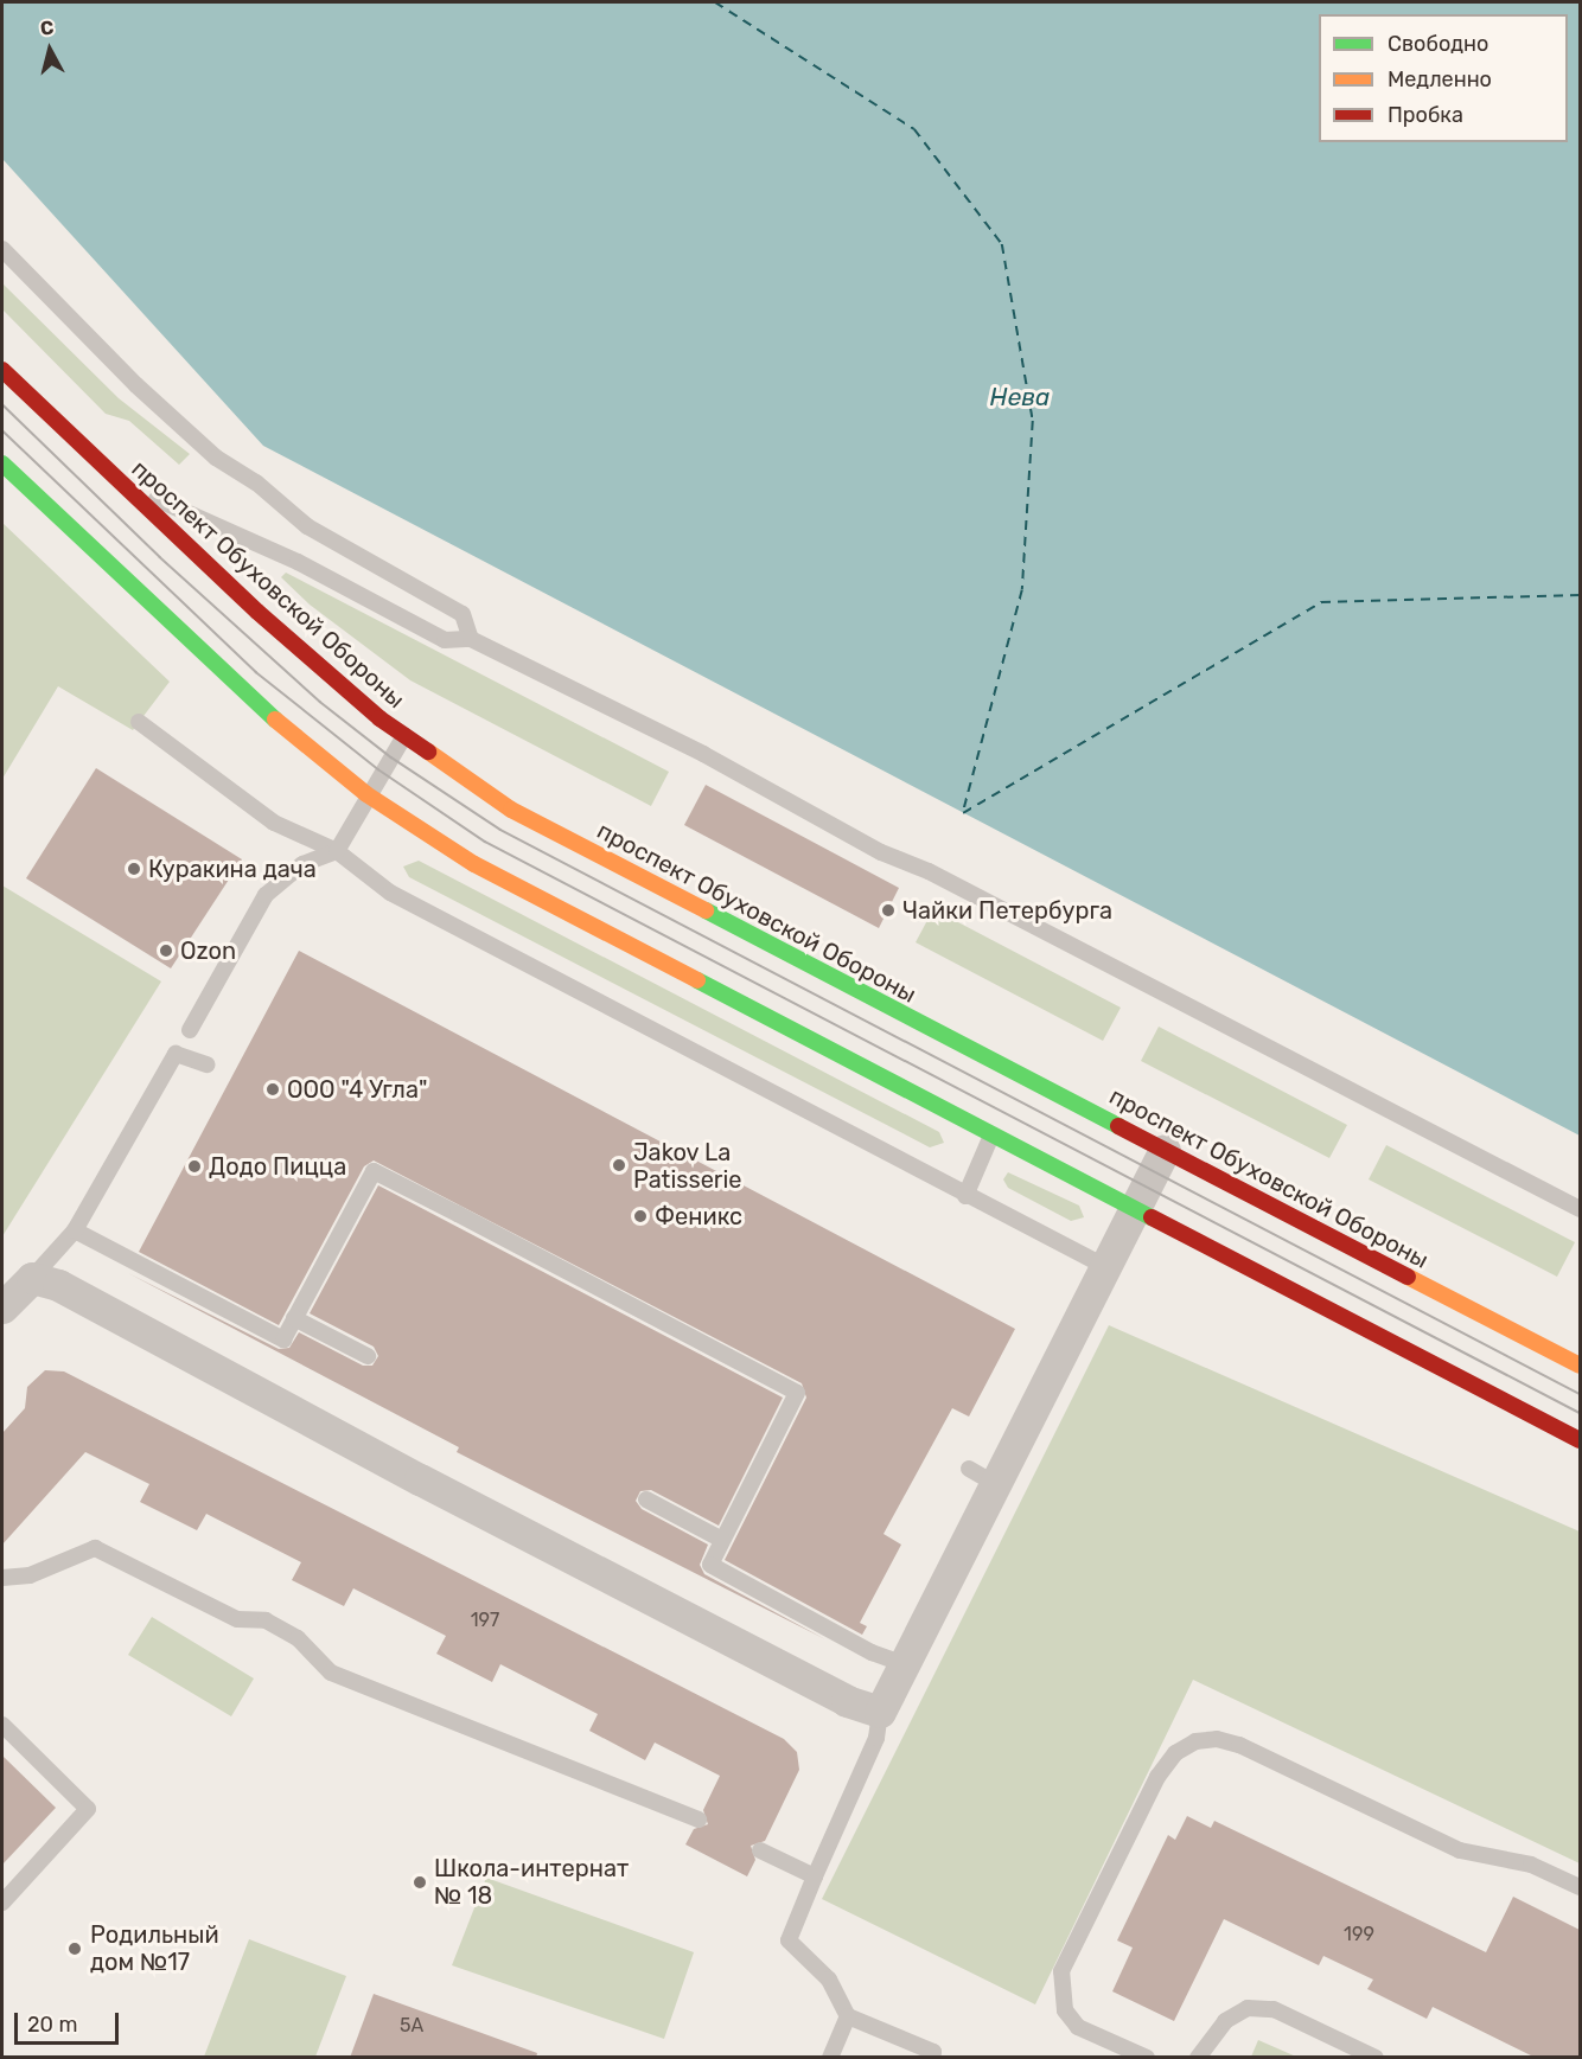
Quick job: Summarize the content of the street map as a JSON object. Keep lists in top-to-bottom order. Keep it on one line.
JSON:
{"streets":{"main road":["проспект Обуховской Обороны"]},"water":["Нева"],"places":["Куракина дача","Чайки Петербурга","Ozon","ООО \"4 Угла\"","Jakov La Patisserie","Додо Пицца","Феникс","Школа-интернат № 18","Родильный дом №17"],"house_numbers":["197","199","5А"],"legend":["Свободно","Медленно","Пробка"],"scale_bar":"20 m","north":"top"}
